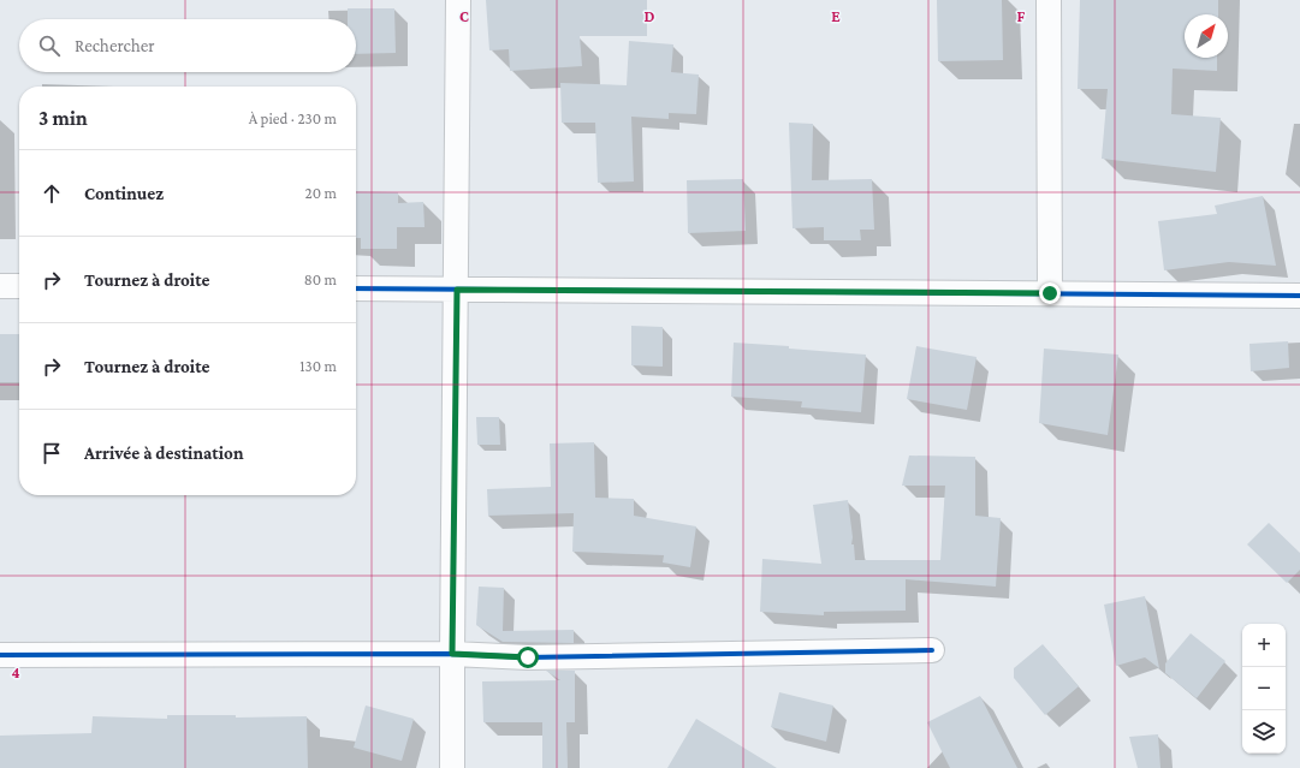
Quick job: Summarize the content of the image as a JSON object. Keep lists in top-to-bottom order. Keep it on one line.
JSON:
{"north":"top right","page":{"search":"Rechercher","heading":["3 min","À pied · 230 m"],"list":[["Continuez","20 m"],["Tournez à droite","80 m"],["Tournez à droite","130 m"],"Arrivée à destination"],"map_buttons":["+","−"]},"grid":{"columns":["C","D","E","F"],"rows":["4"]}}
